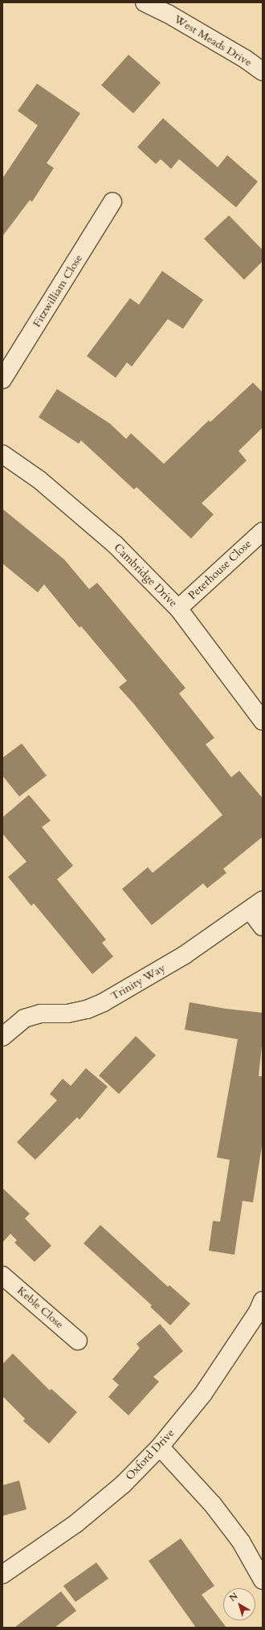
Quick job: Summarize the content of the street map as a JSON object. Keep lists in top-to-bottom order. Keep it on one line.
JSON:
{"streets":{"street":["West Meads Drive","Fitzwilliam Close","Peterhouse Close","Cambridge Drive","Trinity Way","Keble Close","Oxford Drive"]},"crossings":[["Peterhouse Close","Cambridge Drive"]],"north":"top left"}
